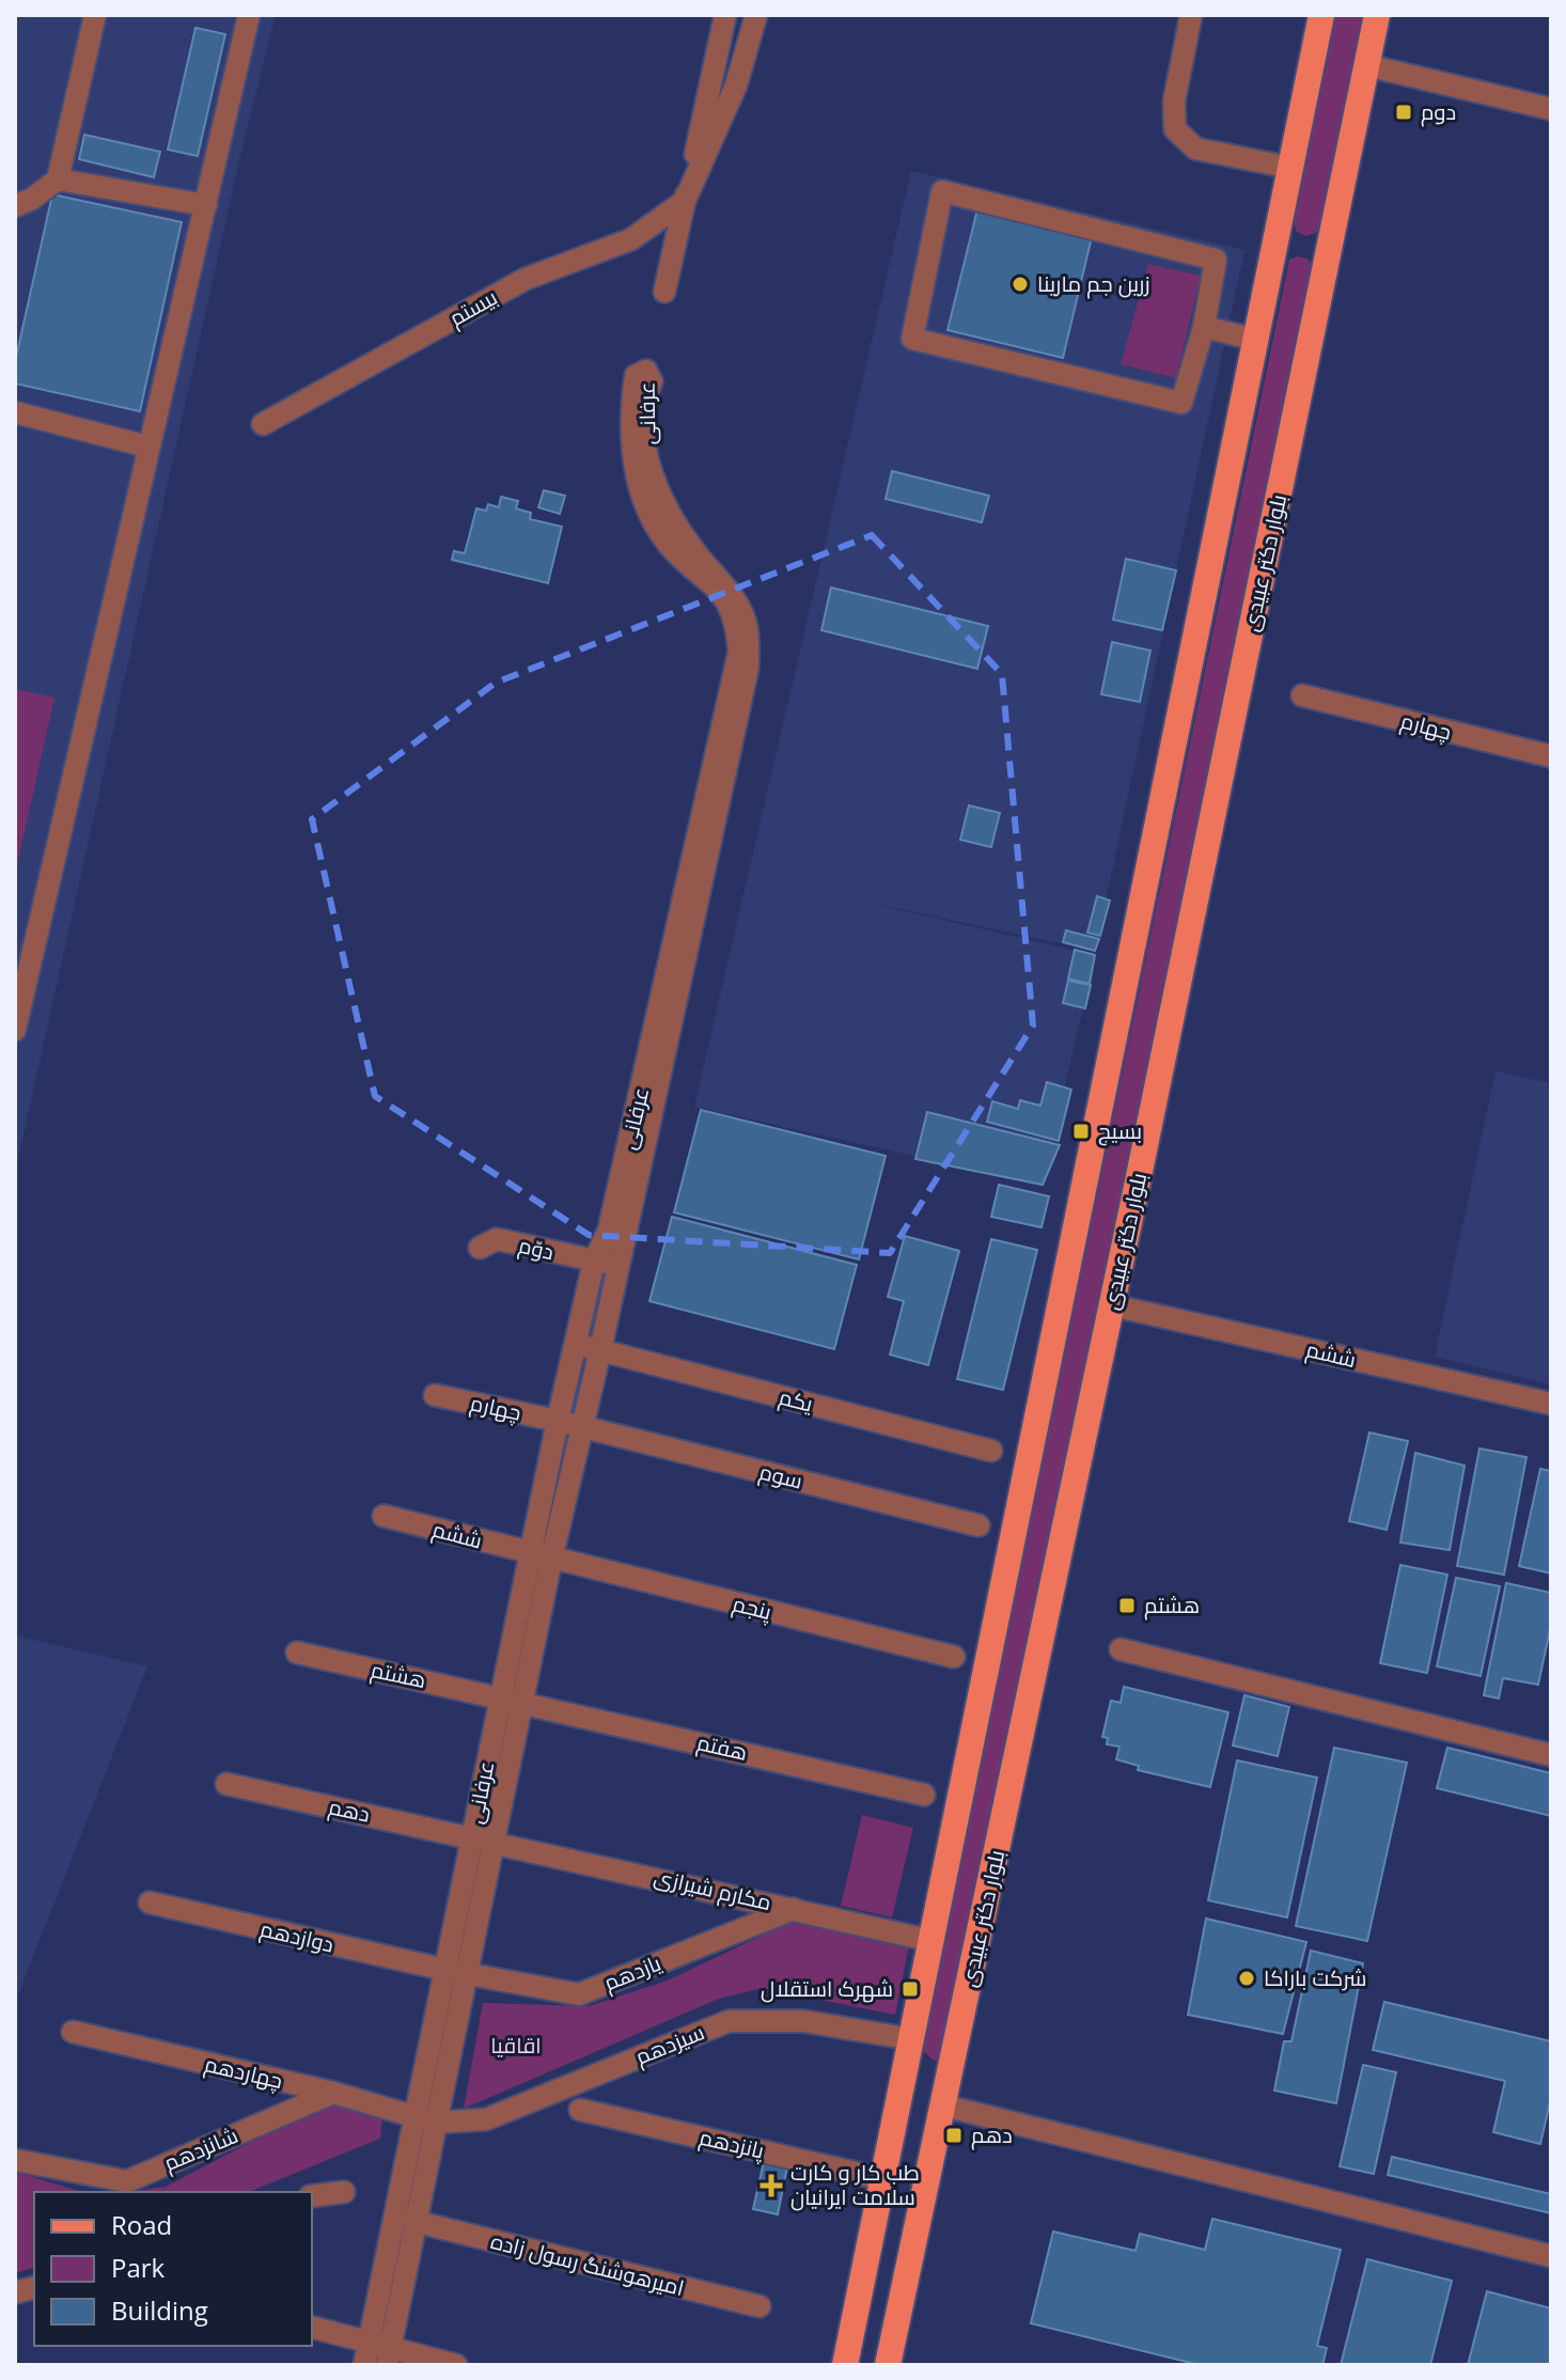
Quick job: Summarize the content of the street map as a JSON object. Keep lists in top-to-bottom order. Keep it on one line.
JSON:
{"streets":{"main road":["بلوار دکتر عبیدی"],"street":["بیستم","عرفانی","چهارم","دوّم","ششم","یکم","سوم","پنجم","هشتم","هفتم","دهم","مکارم شیرازی","دوازدهم","یازدهم","سیزدهم","چهاردهم","پانزدهم","شانزدهم","امیرهوشنگ رسول زاده"]},"crossings":[["عرفانی","چهارم"],["عرفانی","دوّم"],["عرفانی","ششم"],["عرفانی","یکم"],["عرفانی","سوم"],["عرفانی","پنجم"],["عرفانی","هشتم"],["عرفانی","هفتم"],["عرفانی","دهم"],["عرفانی","مکارم شیرازی"],["عرفانی","دوازدهم"],["عرفانی","یازدهم"],["عرفانی","سیزدهم"],["عرفانی","چهاردهم"],["عرفانی","امیرهوشنگ رسول زاده"],["بلوار دکتر عبیدی","ششم"],["بلوار دکتر عبیدی","مکارم شیرازی"],["بلوار دکتر عبیدی","سیزدهم"],["بلوار دکتر عبیدی","پانزدهم"],["چهارم","سوم"],["ششم","پنجم"],["هشتم","هفتم"],["دهم","مکارم شیرازی"],["مکارم شیرازی","یازدهم"],["دوازدهم","یازدهم"],["سیزدهم","چهاردهم"],["چهاردهم","شانزدهم"]],"parks":["اقاقیا"],"places":{"transit":["دوم","بسیج","هشتم","شهرک استقلال","دهم"],"other":["زرین جم مارینا","شرکت باراکا"],"health":["طب کار و کارت سلامت ایرانیان"]},"legend":["Road","Park","Building"]}
